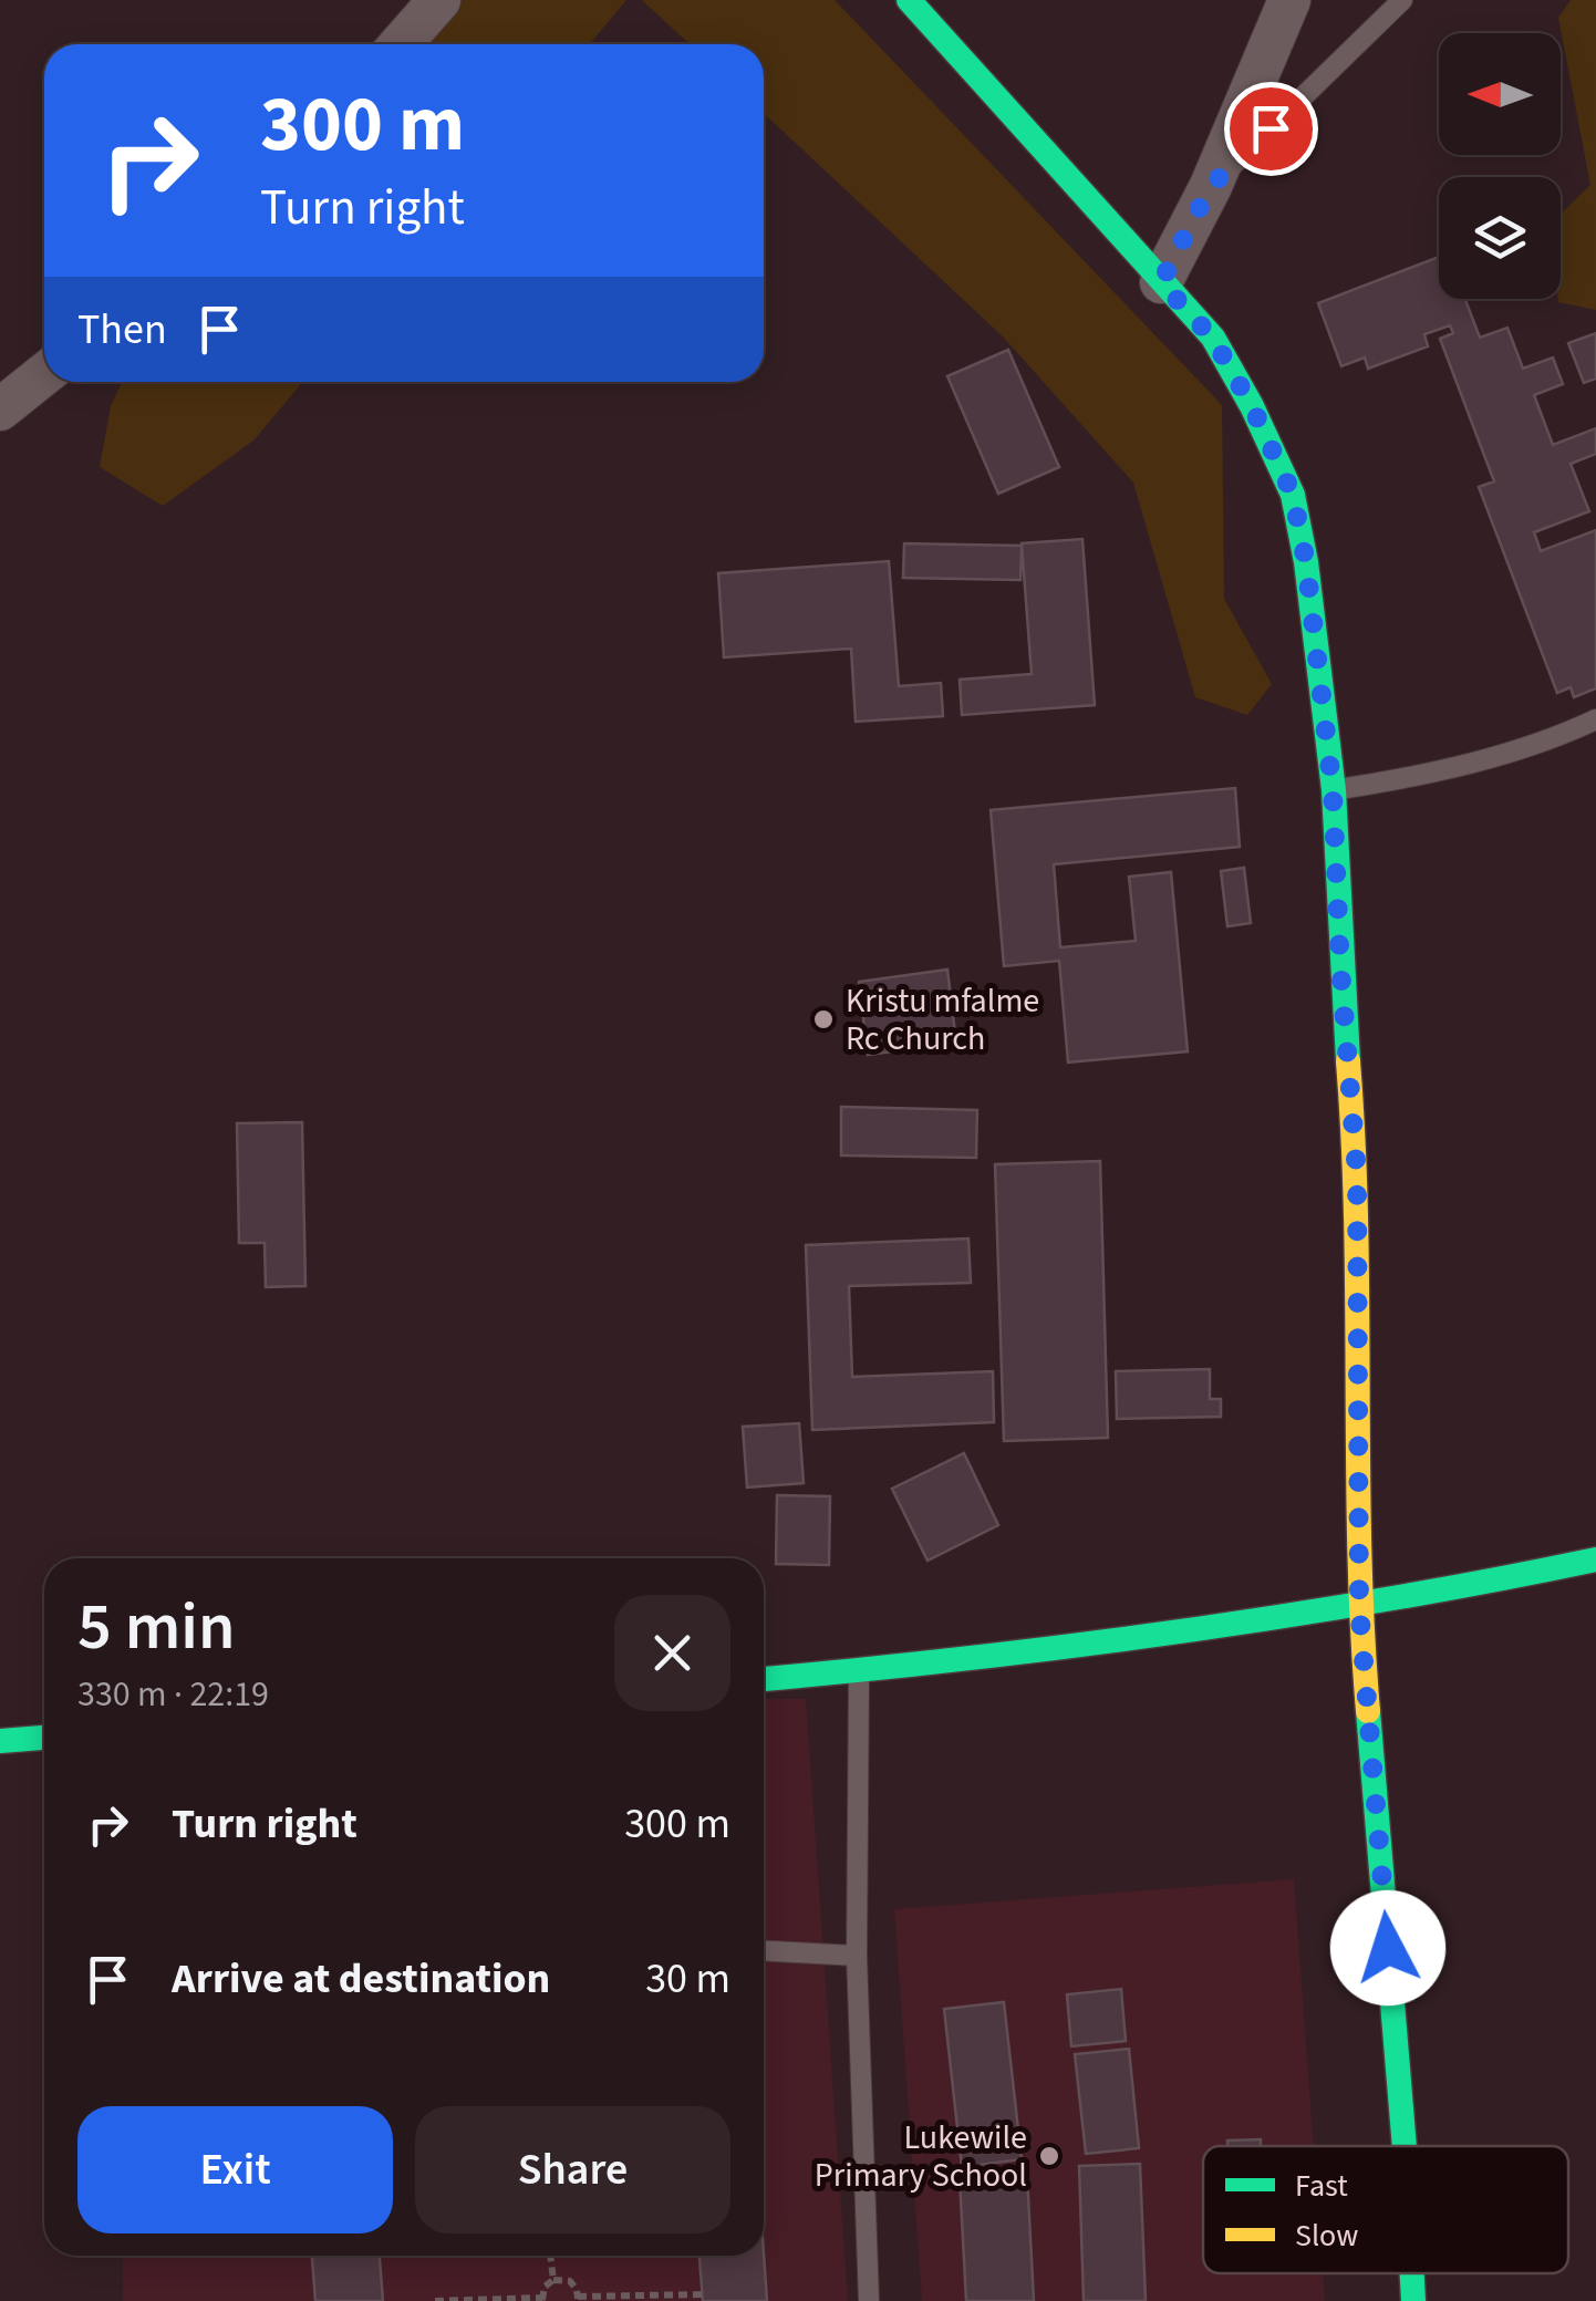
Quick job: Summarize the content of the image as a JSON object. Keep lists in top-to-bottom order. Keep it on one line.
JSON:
{"places":["Kristu mfalme Rc Church","Lukewile Primary School"],"legend":["Fast","Slow"],"north":"left","page":{"turn":["300 m","Turn right"],"then":"Then","heading":["5 min","330 m · 22:19"],"list":[{"name":"Turn right","value":"300 m"},{"name":"Arrive at destination","value":"30 m"}],"buttons":["Exit","Share"]}}
